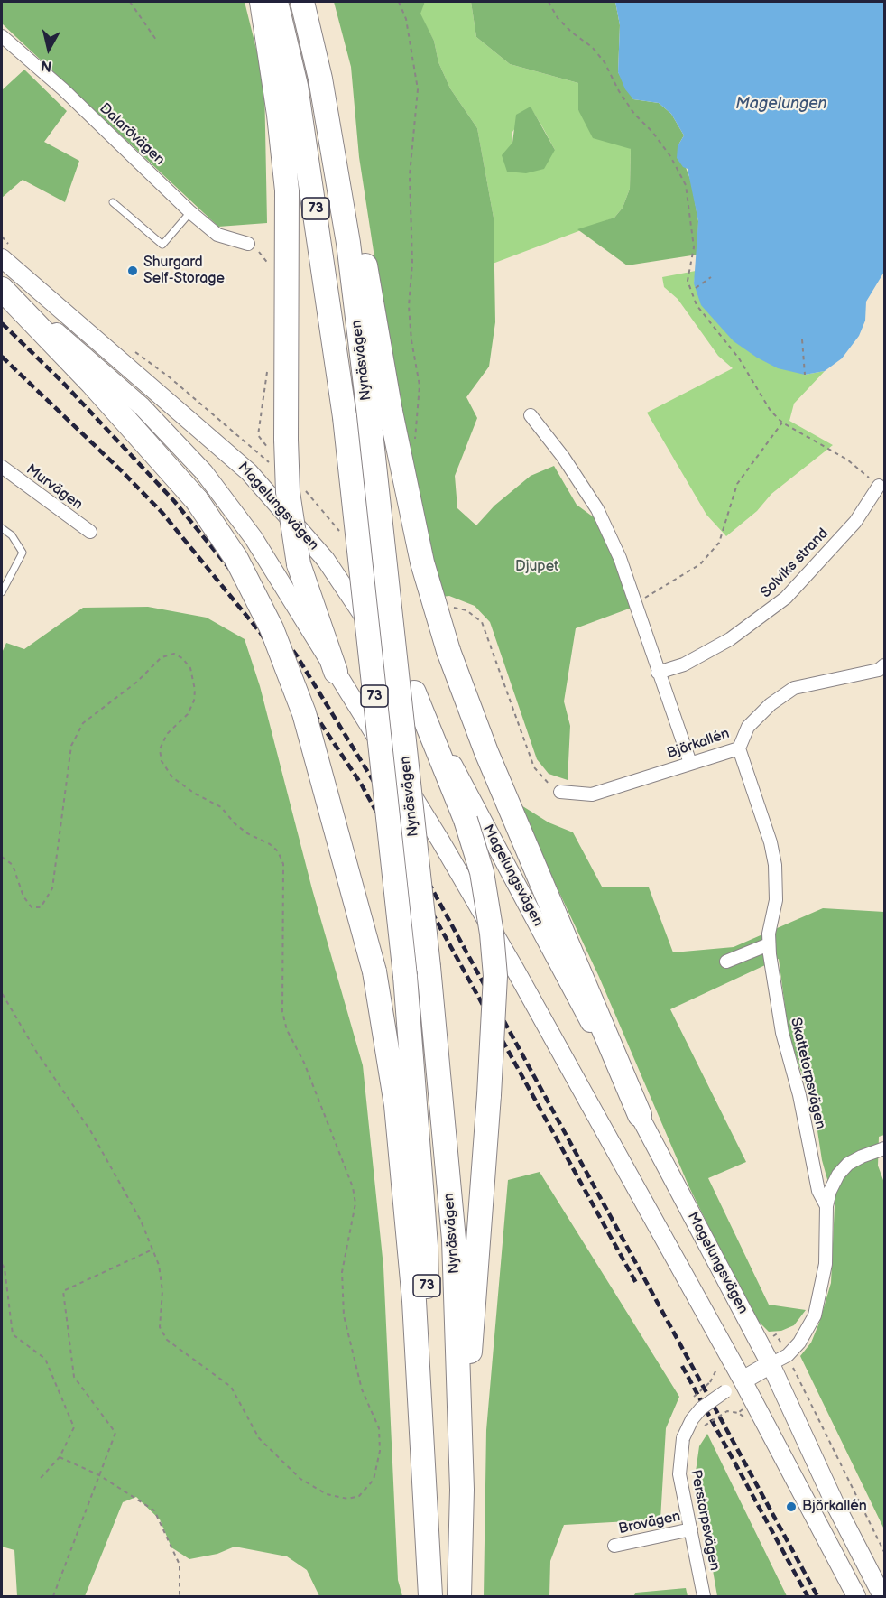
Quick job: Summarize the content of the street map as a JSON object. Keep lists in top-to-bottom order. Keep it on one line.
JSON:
{"streets":{"highway":["73","Nynäsvägen"],"main road":["Magelungsvägen"],"street":["Dalarövägen","Murvägen","Solviks strand","Björkallén","Skattetorpsvägen","Perstorpsvägen","Brovägen"]},"crossings":[["Björkallén","Skattetorpsvägen"],["Perstorpsvägen","Brovägen"]],"water":["Magelungen"],"parks":["Djupet"],"places":["Shurgard Self-Storage","Björkallén"],"north":"bottom"}
